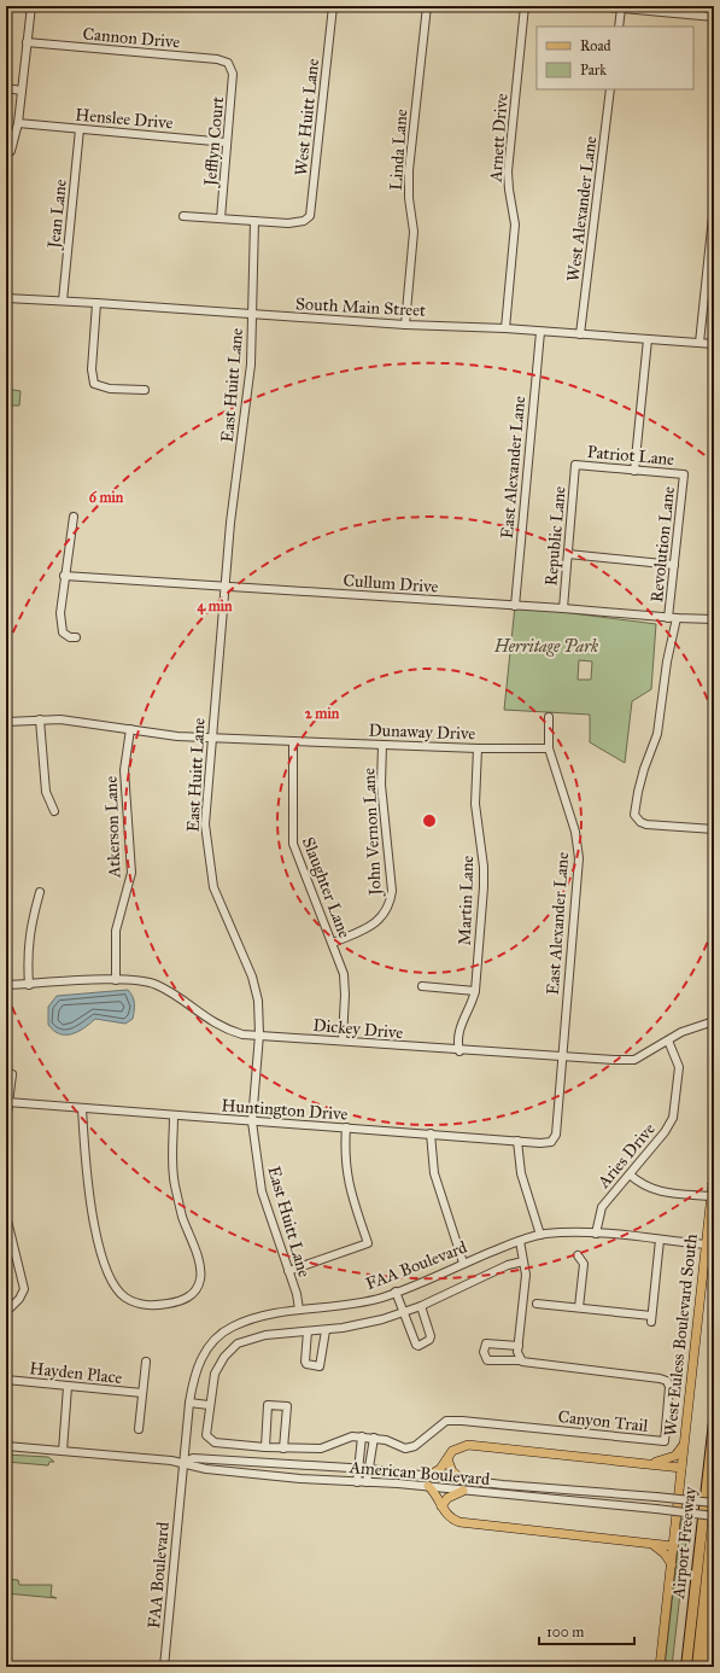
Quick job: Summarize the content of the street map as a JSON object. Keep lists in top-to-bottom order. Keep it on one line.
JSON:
{"streets":{"highway":["Airport Freeway"],"main road":["West Euless Boulevard South"],"street":["Cannon Drive","West Huitt Lane","Henslee Drive","Arnett Drive","Jefflyn Court","Linda Lane","West Alexander Lane","Jean Lane","South Main Street","East Huitt Lane","Patriot Lane","East Alexander Lane","Republic Lane","Revolution Lane","Cullum Drive","Dunaway Drive","Atkerson Lane","John Vernon Lane","Slaughter Lane","Martin Lane","Dickey Drive","Huntington Drive","Aries Drive","FAA Boulevard","Hayden Place","Canyon Trail","American Boulevard"]},"crossings":[["Cannon Drive","Jefflyn Court"],["Henslee Drive","Jefflyn Court"],["Henslee Drive","Jean Lane"],["Arnett Drive","South Main Street"],["Linda Lane","South Main Street"],["West Alexander Lane","South Main Street"],["Jean Lane","South Main Street"],["South Main Street","East Huitt Lane"],["South Main Street","East Alexander Lane"],["East Huitt Lane","Cullum Drive"],["East Huitt Lane","Dunaway Drive"],["East Huitt Lane","Dickey Drive"],["East Huitt Lane","Huntington Drive"],["East Huitt Lane","FAA Boulevard"],["Patriot Lane","Republic Lane"],["Patriot Lane","Revolution Lane"],["East Alexander Lane","Cullum Drive"],["East Alexander Lane","Dunaway Drive"],["East Alexander Lane","Dickey Drive"],["East Alexander Lane","Huntington Drive"],["Republic Lane","Cullum Drive"],["Revolution Lane","Cullum Drive"],["Dunaway Drive","Atkerson Lane"],["Dunaway Drive","John Vernon Lane"],["Dunaway Drive","Slaughter Lane"],["Dunaway Drive","Martin Lane"],["Atkerson Lane","Dickey Drive"],["John Vernon Lane","Slaughter Lane"],["Slaughter Lane","Dickey Drive"],["Martin Lane","Dickey Drive"],["Dickey Drive","Aries Drive"],["Aries Drive","FAA Boulevard"],["FAA Boulevard","West Euless Boulevard South"],["FAA Boulevard","American Boulevard"],["West Euless Boulevard South","Airport Freeway"]],"parks":["Herritage Park"],"legend":["Road","Park"],"scale_bar":"100 m","rings":["6 min","4 min","2 min"]}
